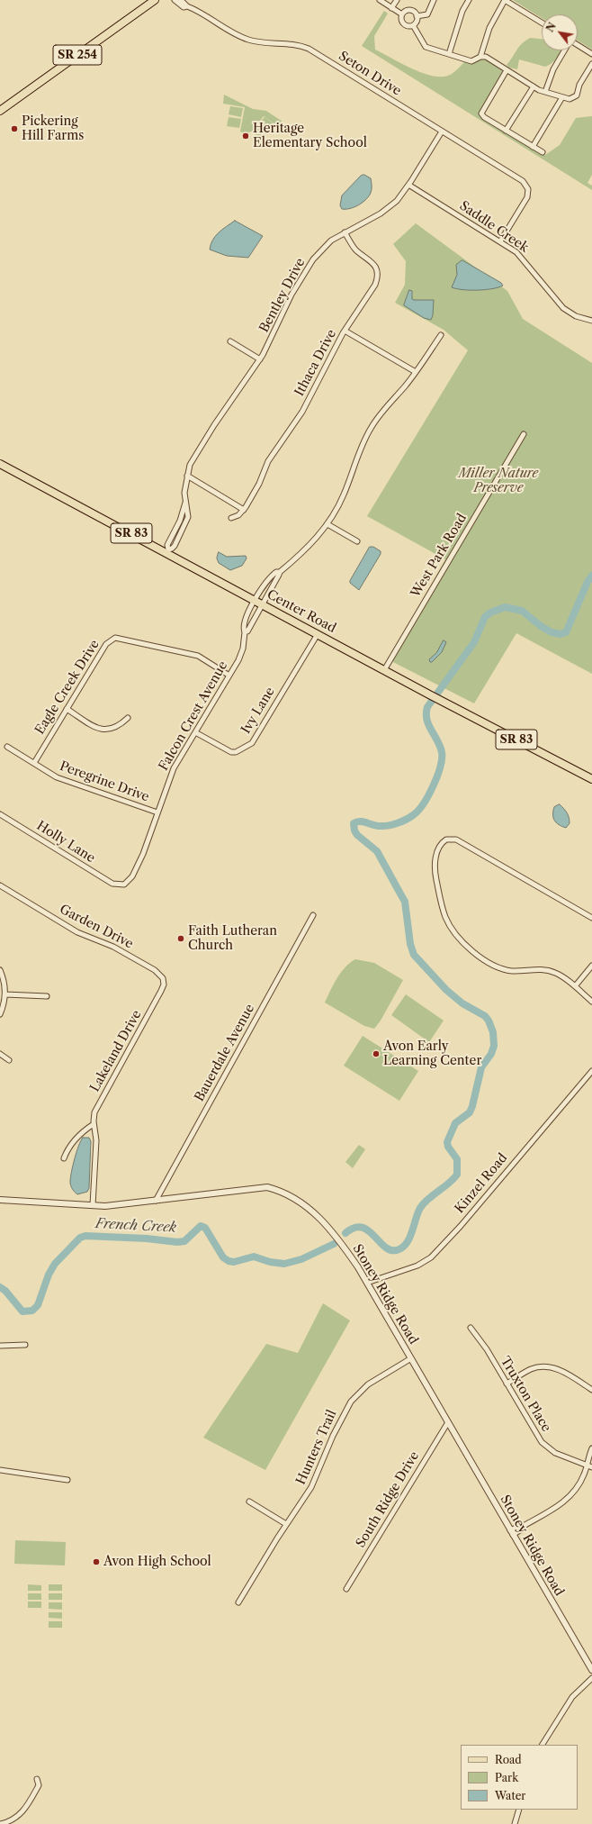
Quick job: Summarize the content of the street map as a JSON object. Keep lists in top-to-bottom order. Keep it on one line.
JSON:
{"streets":{"main road":["SR 254","SR 83","Center Road"],"street":["Seton Drive","Saddle Creek","Bentley Drive","Ithaca Drive","West Park Road","Eagle Creek Drive","Ivy Lane","Falcon Crest Avenue","Peregrine Drive","Holly Lane","Garden Drive","Lakeland Drive","Bauerdale Avenue","Kinzel Road","Stoney Ridge Road","Truxton Place","Hunters Trail","South Ridge Drive"]},"crossings":[["Seton Drive","Saddle Creek"],["Seton Drive","Bentley Drive"],["Saddle Creek","Bentley Drive"],["Bentley Drive","Ithaca Drive"],["Bentley Drive","Center Road"],["West Park Road","Center Road"],["Center Road","Ivy Lane"],["Center Road","Falcon Crest Avenue"],["Eagle Creek Drive","Falcon Crest Avenue"],["Eagle Creek Drive","Peregrine Drive"],["Ivy Lane","Falcon Crest Avenue"],["Falcon Crest Avenue","Peregrine Drive"],["Falcon Crest Avenue","Holly Lane"],["Garden Drive","Lakeland Drive"],["Lakeland Drive","Stoney Ridge Road"],["Bauerdale Avenue","Stoney Ridge Road"],["Kinzel Road","Stoney Ridge Road"],["Stoney Ridge Road","Hunters Trail"],["Stoney Ridge Road","South Ridge Drive"]],"water":["French Creek"],"parks":["Miller Nature Preserve"],"places":["Pickering Hill Farms","Heritage Elementary School","Faith Lutheran Church","Avon Early Learning Center","Avon High School"],"legend":["Road","Park","Water"],"north":"top left"}
